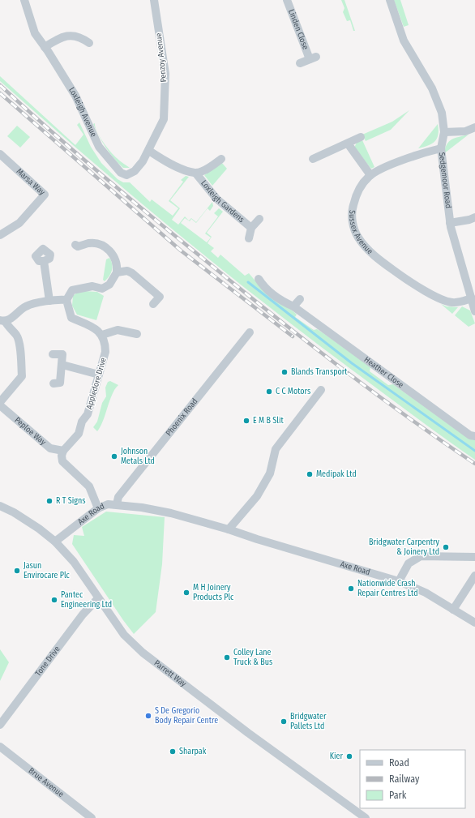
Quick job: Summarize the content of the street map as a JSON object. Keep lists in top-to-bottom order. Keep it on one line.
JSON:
{"streets":{"street":["Linden Close","Penzoy Avenue","Loxleigh Avenue","Sedgemoor Road","Marsa Way","Loxleigh Gardens","Sussex Avenue","Heather Close","Appledore Drive","Phoenix Road","Peploe Way","Axe Road","Tone Drive","Parrett Way","Brue Avenue"]},"crossings":[["Penzoy Avenue","Loxleigh Avenue"],["Sedgemoor Road","Sussex Avenue"],["Appledore Drive","Peploe Way"],["Phoenix Road","Axe Road"],["Axe Road","Parrett Way"],["Tone Drive","Parrett Way"]],"places":["Blands Transport","C C Motors","E M B Slit","Johnson Metals Ltd","Medipak Ltd","R T Signs","Bridgwater Carpentry & Joinery Ltd","Jasun Envirocare Plc","Nationwide Crash Repair Centres Ltd","M H Joinery Products Plc","Pantec Engineering Ltd","Colley Lane Truck & Bus","S De Gregorio Body Repair Centre","Bridgwater Pallets Ltd","Sharpak","Kier"],"legend":["Road","Railway","Park"]}
